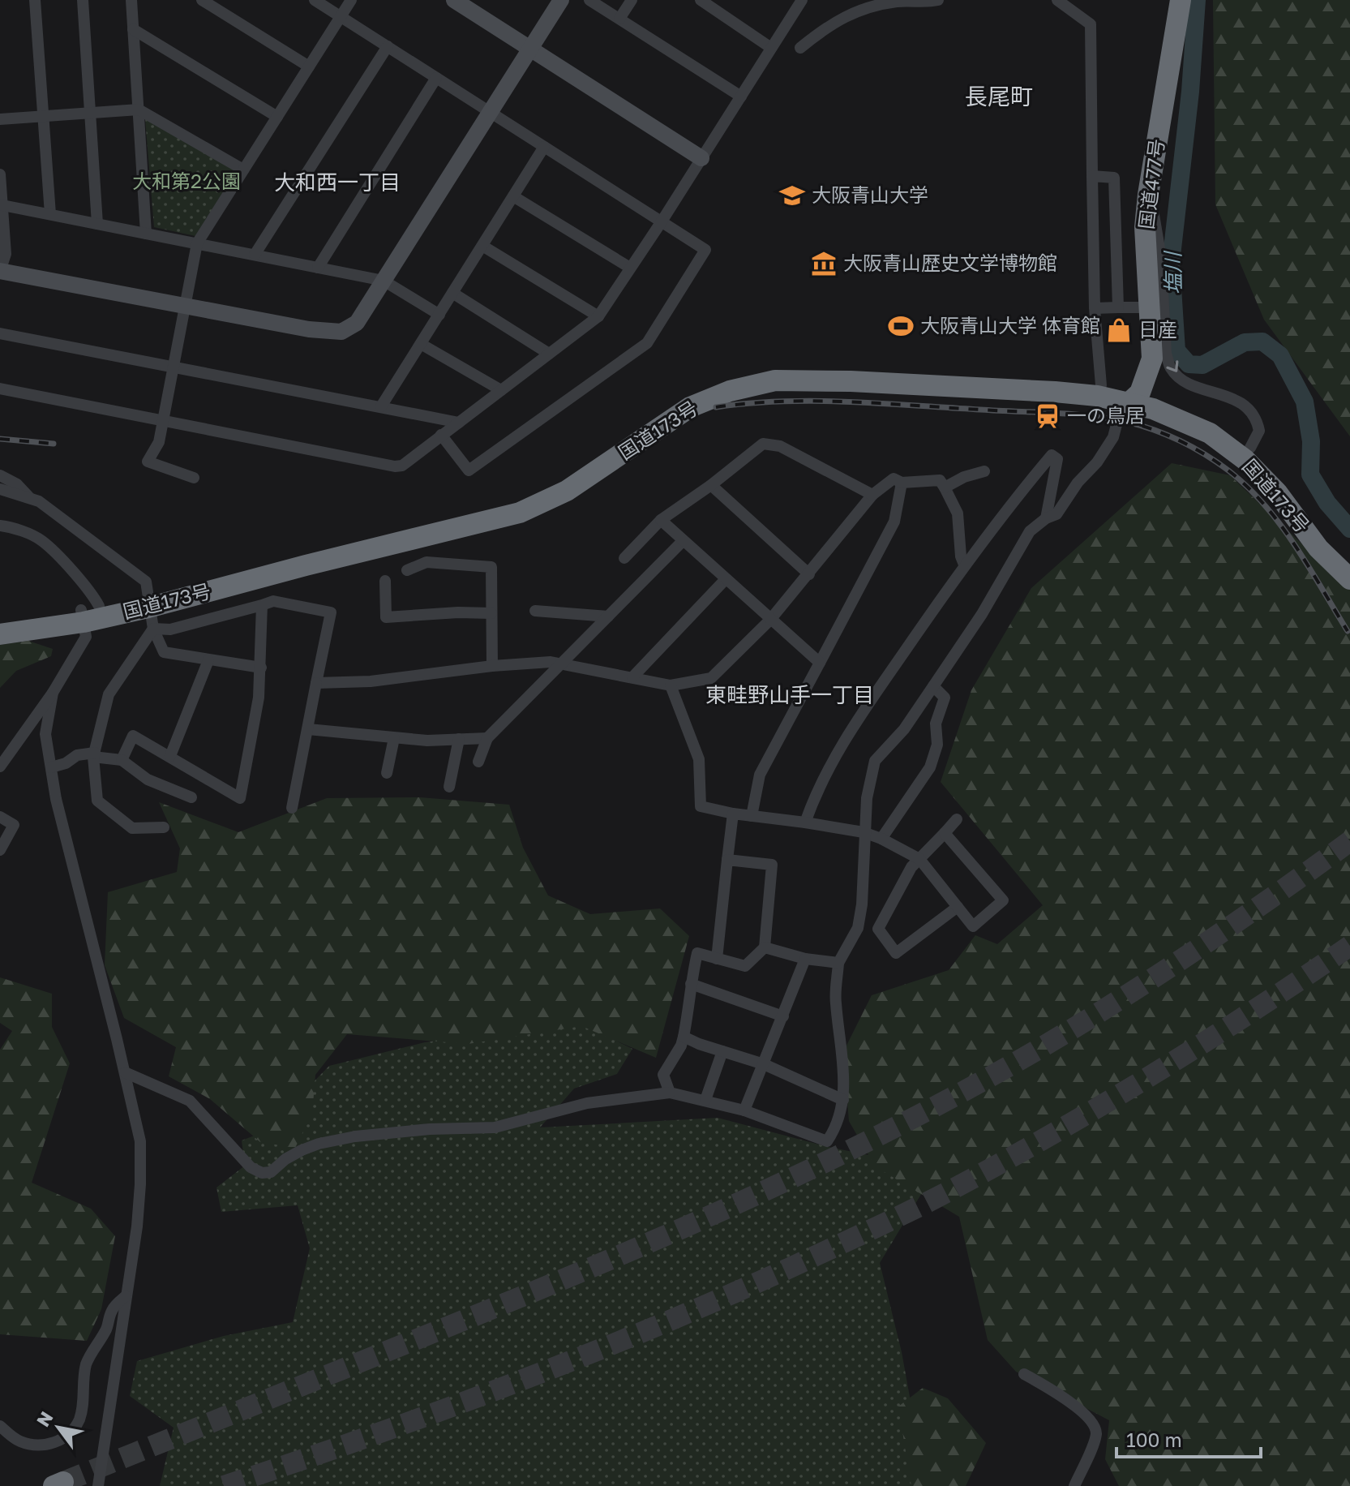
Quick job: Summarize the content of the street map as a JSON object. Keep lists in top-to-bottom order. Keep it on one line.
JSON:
{"streets":{"highway":["国道477号","国道173号"]},"crossings":[["国道477号","国道173号"]],"districts":["長尾町","大和西一丁目","東畦野山手一丁目"],"water":["塩川"],"parks":["大和第2公園"],"places":{"school or university":["大阪青山大学"],"museum":["大阪青山歴史文学博物館"],"sports":["大阪青山大学 体育館"],"shop":["日産"],"station":["一の鳥居"]},"scale_bar":"100 m","north":"top left"}
